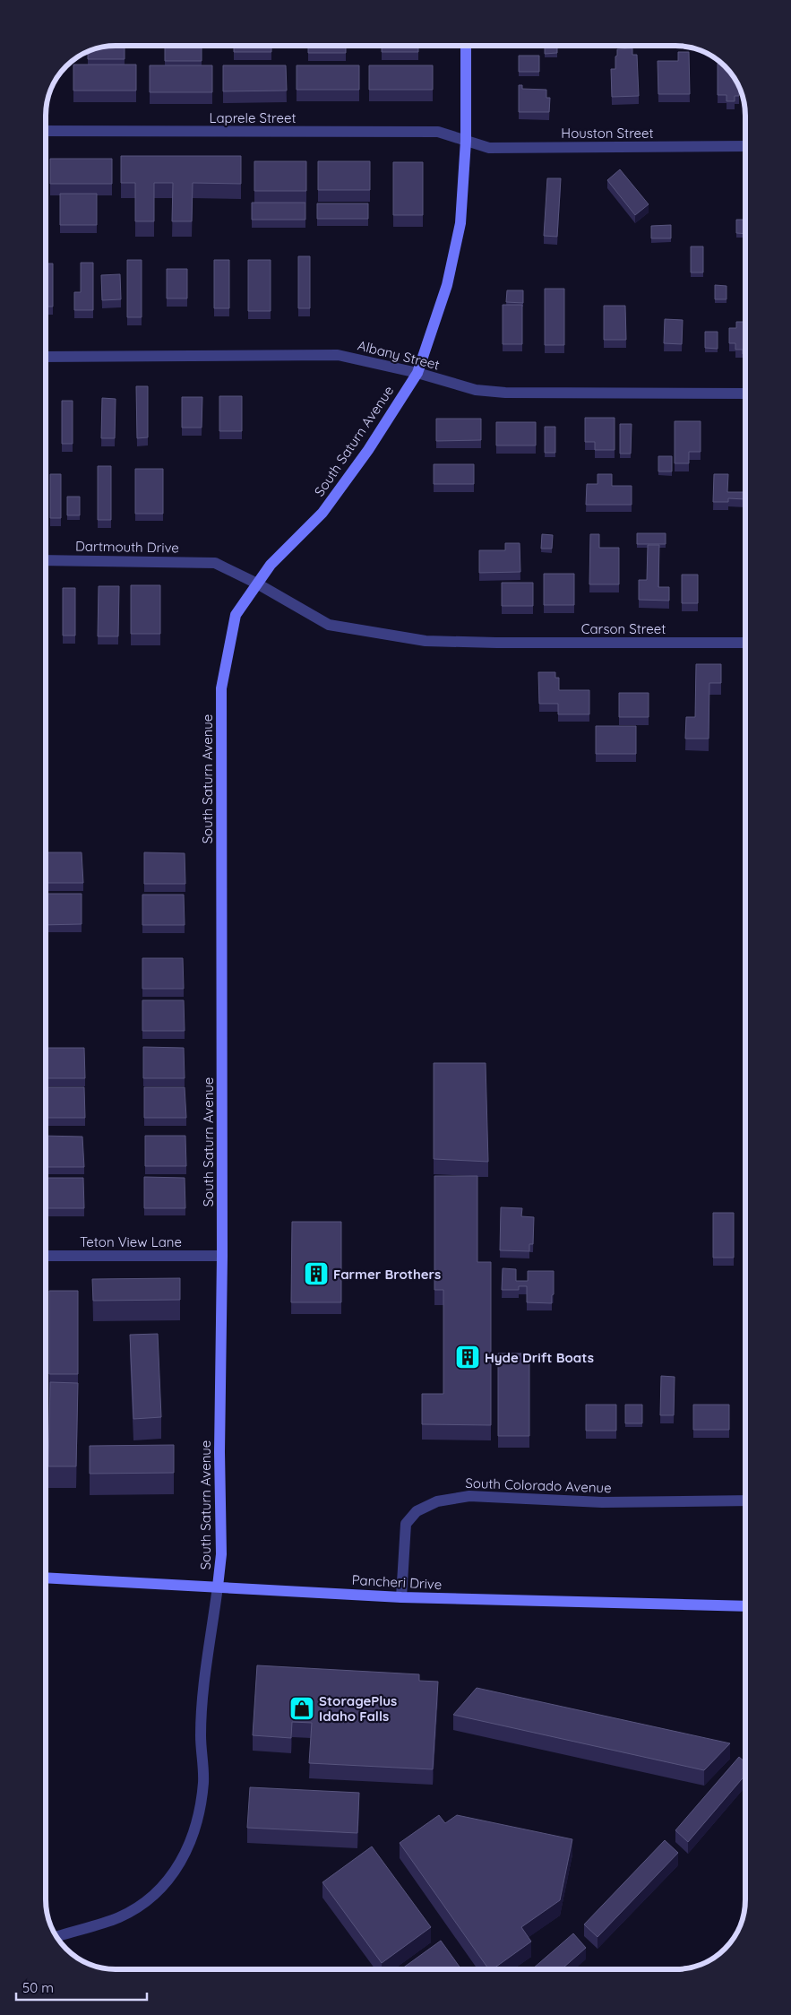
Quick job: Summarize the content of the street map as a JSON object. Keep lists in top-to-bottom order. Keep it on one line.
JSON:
{"streets":{"street":["Laprele Street","Houston Street","Albany Street","South Saturn Avenue","Dartmouth Drive","Carson Street","Teton View Lane","South Colorado Avenue","Pancheri Drive"]},"crossings":[["Laprele Street","Houston Street"],["Laprele Street","South Saturn Avenue"],["Houston Street","South Saturn Avenue"],["Albany Street","South Saturn Avenue"],["South Saturn Avenue","Carson Street"],["South Saturn Avenue","Teton View Lane"],["South Saturn Avenue","Pancheri Drive"],["Dartmouth Drive","Carson Street"],["South Colorado Avenue","Pancheri Drive"]],"places":{"building":["Farmer Brothers","Hyde Drift Boats"],"shop":["StoragePlus Idaho Falls"]},"scale_bar":"50 m"}
